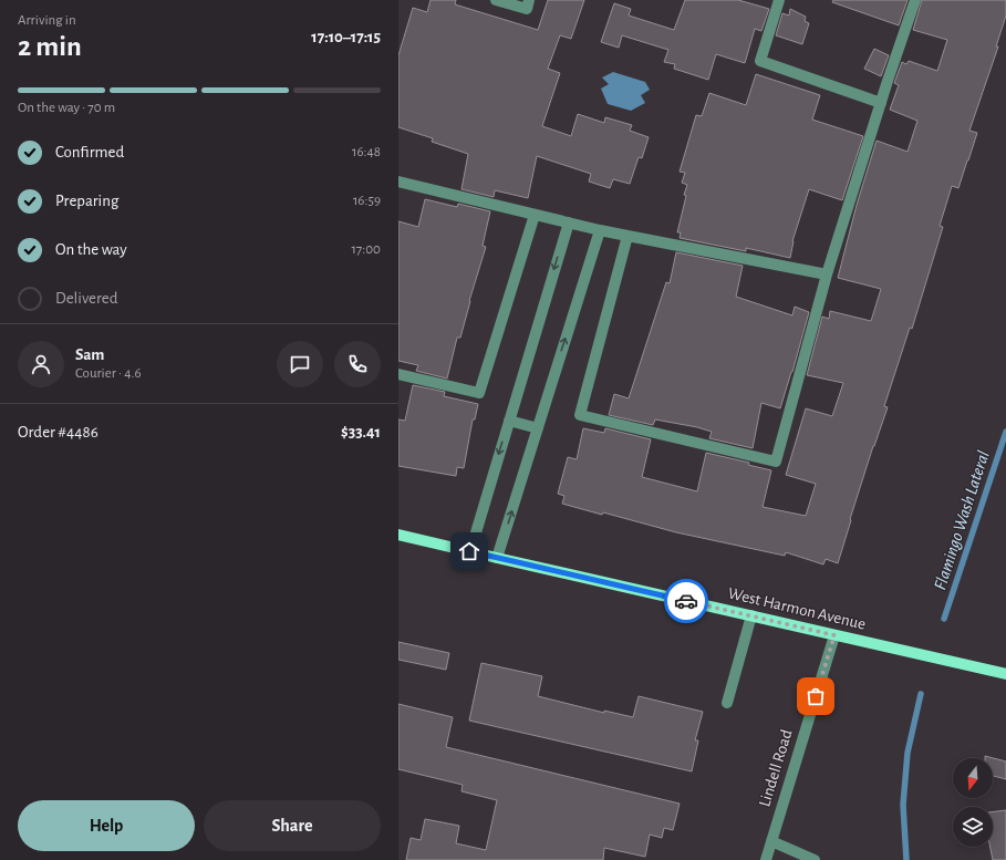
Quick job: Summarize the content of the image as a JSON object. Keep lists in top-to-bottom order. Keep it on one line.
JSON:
{"streets":{"main road":["West Harmon Avenue"],"street":["Lindell Road"]},"crossings":[["West Harmon Avenue","Lindell Road"]],"water":["Flamingo Wash Lateral"],"north":"bottom","page":{"heading":["2 min","Arriving in","17:10–17:15"],"panel":["Sam","Courier · 4.6","Order #4486","$33.41"],"bar":"On the way · 70 m","list":[["Confirmed","16:48"],["Preparing","16:59"],["On the way","17:00"],"Delivered"],"buttons":["Help","Share"]}}
